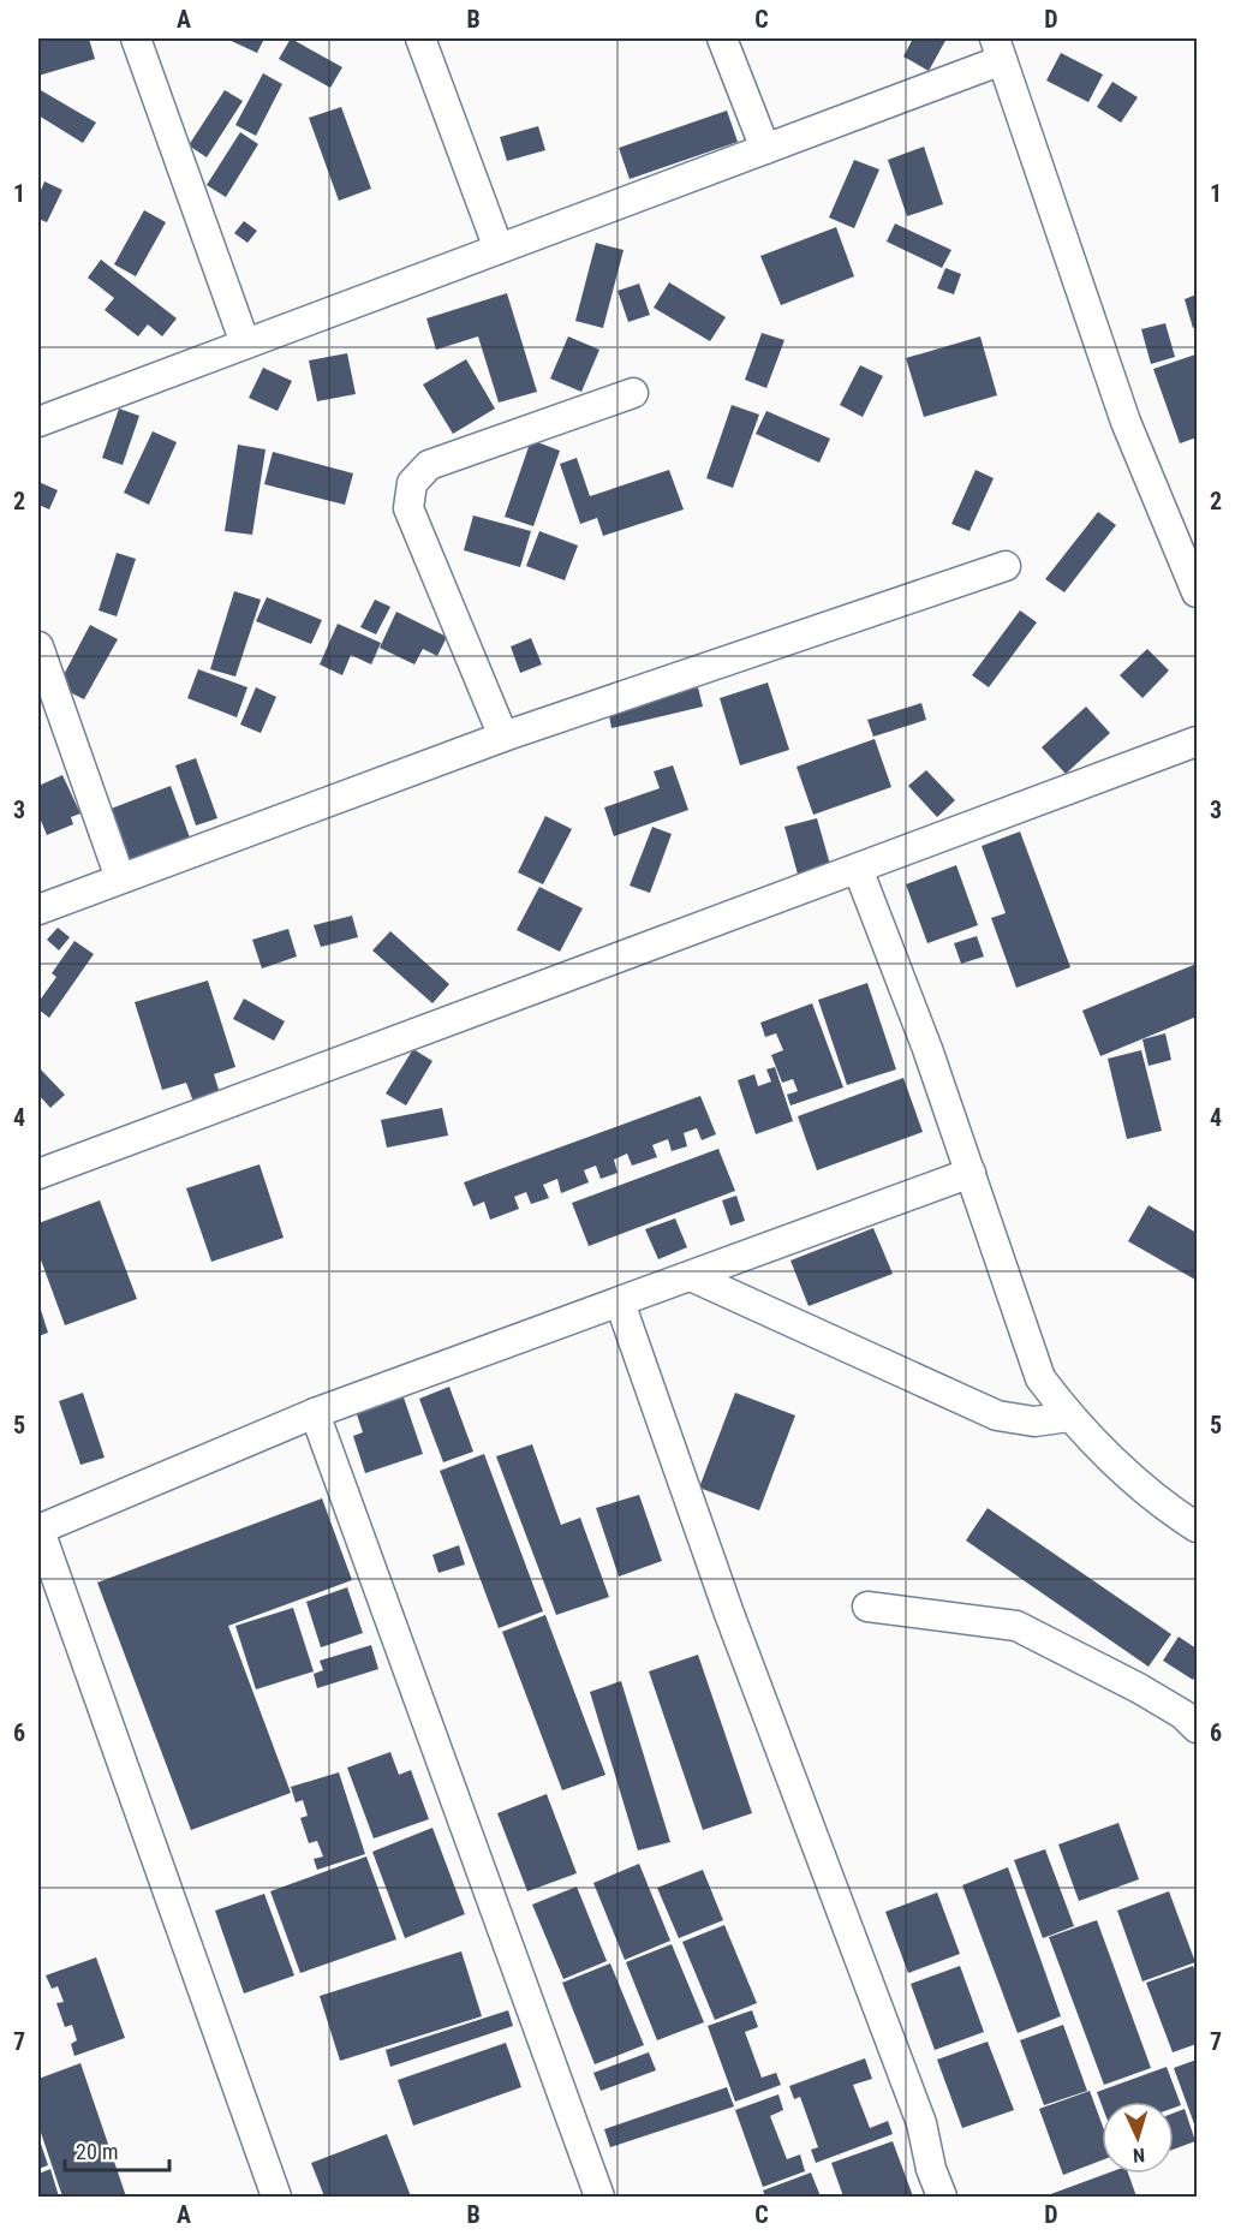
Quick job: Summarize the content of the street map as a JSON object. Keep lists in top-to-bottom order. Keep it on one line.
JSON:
{"scale_bar":"20 m","north":"bottom","grid":{"columns":["A","B","C","D"],"rows":["1","2","3","4","5","6","7"]}}
